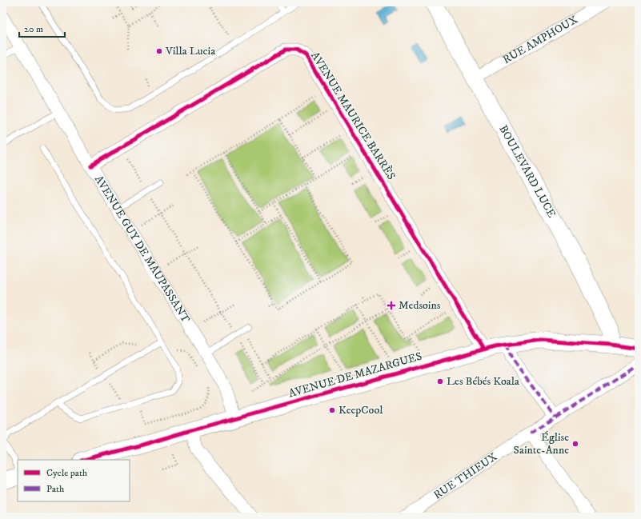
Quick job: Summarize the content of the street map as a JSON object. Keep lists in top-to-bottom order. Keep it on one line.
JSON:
{"streets":{"street":["RUE AMPHOUX","AVENUE MAURICE BARRÈS","BOULEVARD LUCE","AVENUE GUY DE MAUPASSANT","AVENUE DE MAZARGUES","RUE THIEUX"]},"crossings":[["RUE AMPHOUX","BOULEVARD LUCE"],["AVENUE MAURICE BARRÈS","AVENUE GUY DE MAUPASSANT"],["AVENUE MAURICE BARRÈS","AVENUE DE MAZARGUES"],["BOULEVARD LUCE","AVENUE DE MAZARGUES"],["AVENUE GUY DE MAUPASSANT","AVENUE DE MAZARGUES"]],"places":{"other":["Villa Lucia","Les Bébés Koala","KeepCool","Église Sainte-Anne"],"health":["Medsoins"]},"legend":["Cycle path","Path"],"scale_bar":"20 m"}
